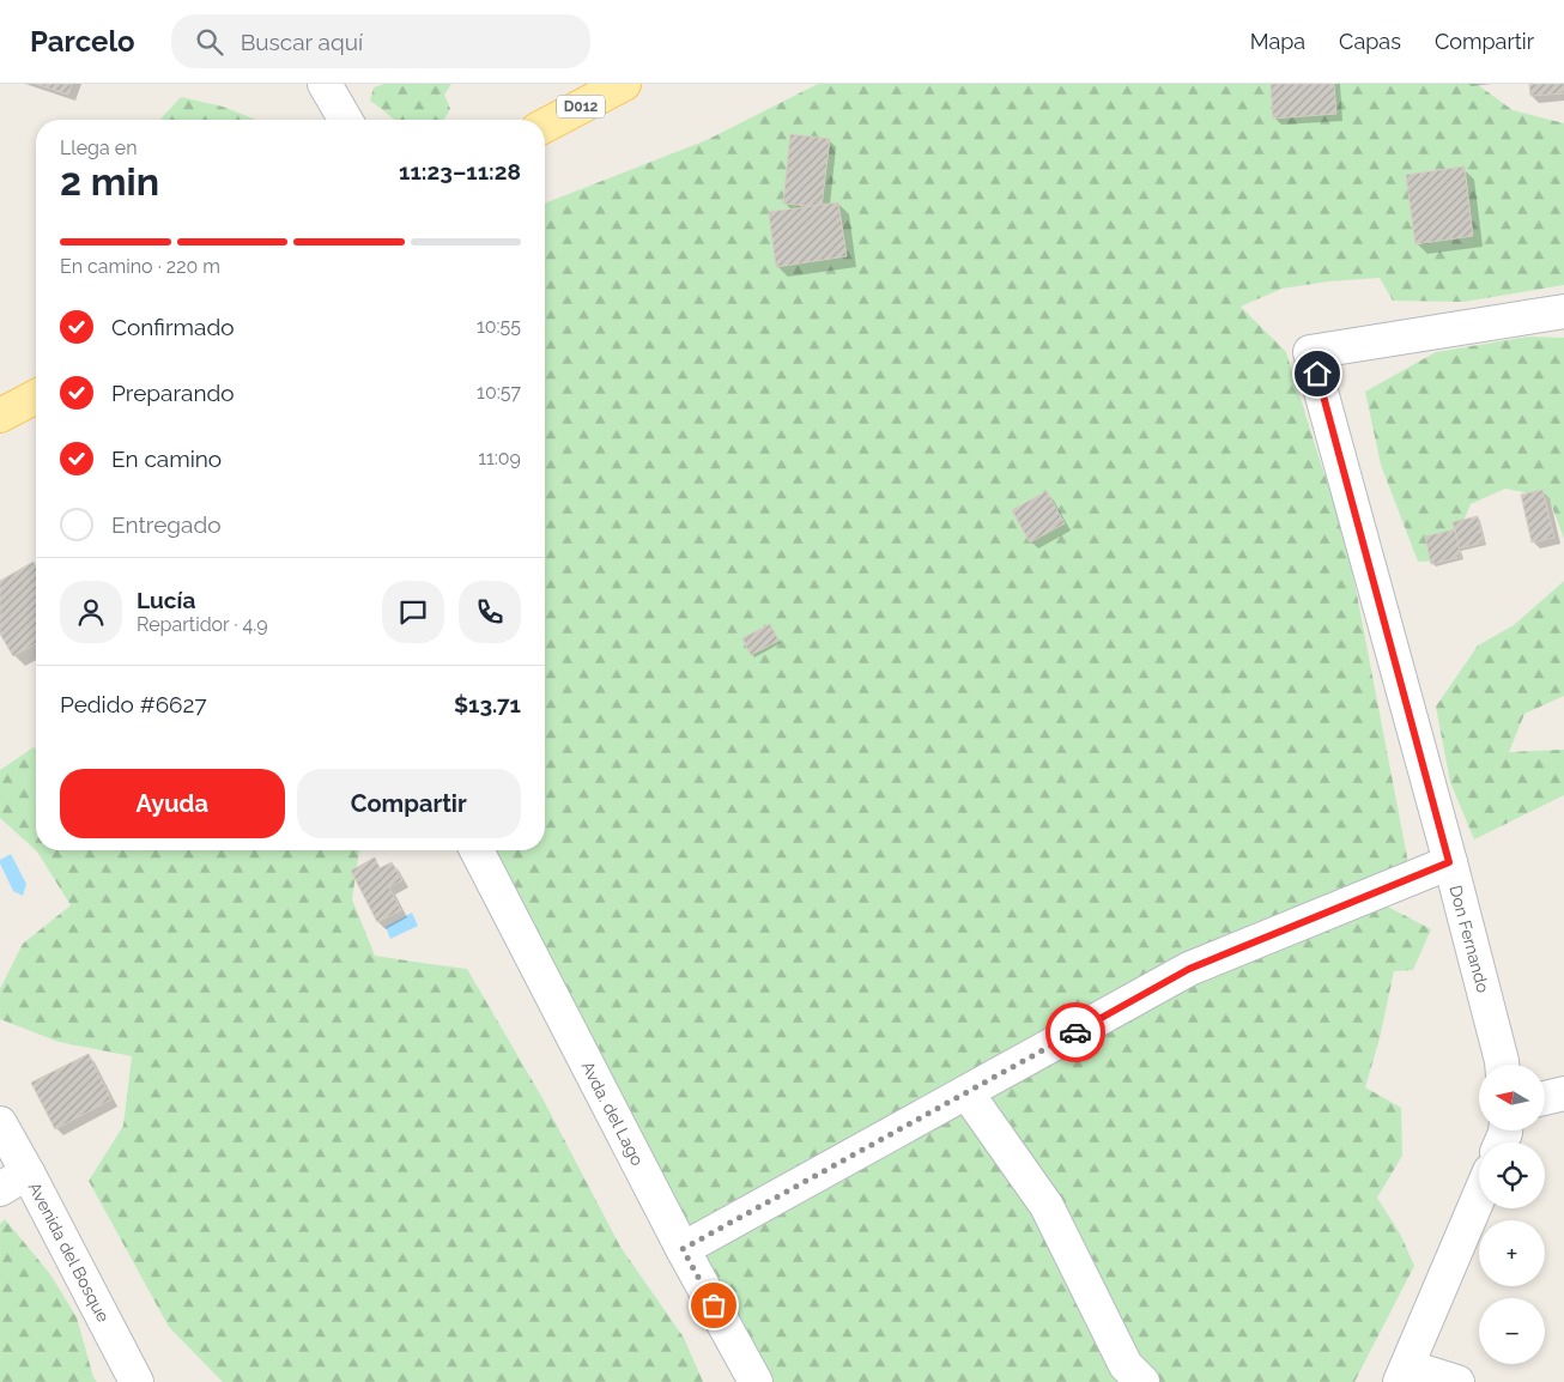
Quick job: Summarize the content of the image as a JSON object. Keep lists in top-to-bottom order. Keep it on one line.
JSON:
{"streets":{"main road":["D012"],"street":["Don Fernando","Avda. del Lago","Avenida del Bosque"]},"north":"left","page":{"header":"Parcelo","search":"Buscar aquí","nav":["Mapa","Capas","Compartir"],"heading":["2 min","Llega en","11:23–11:28"],"panel":["Lucía","Repartidor · 4.9","Pedido #6627","$13.71"],"bar":"En camino · 220 m","list":[["Confirmado","10:55"],["Preparando","10:57"],["En camino","11:09"],"Entregado"],"buttons":["Ayuda","Compartir"],"map_buttons":["+","−"]}}
